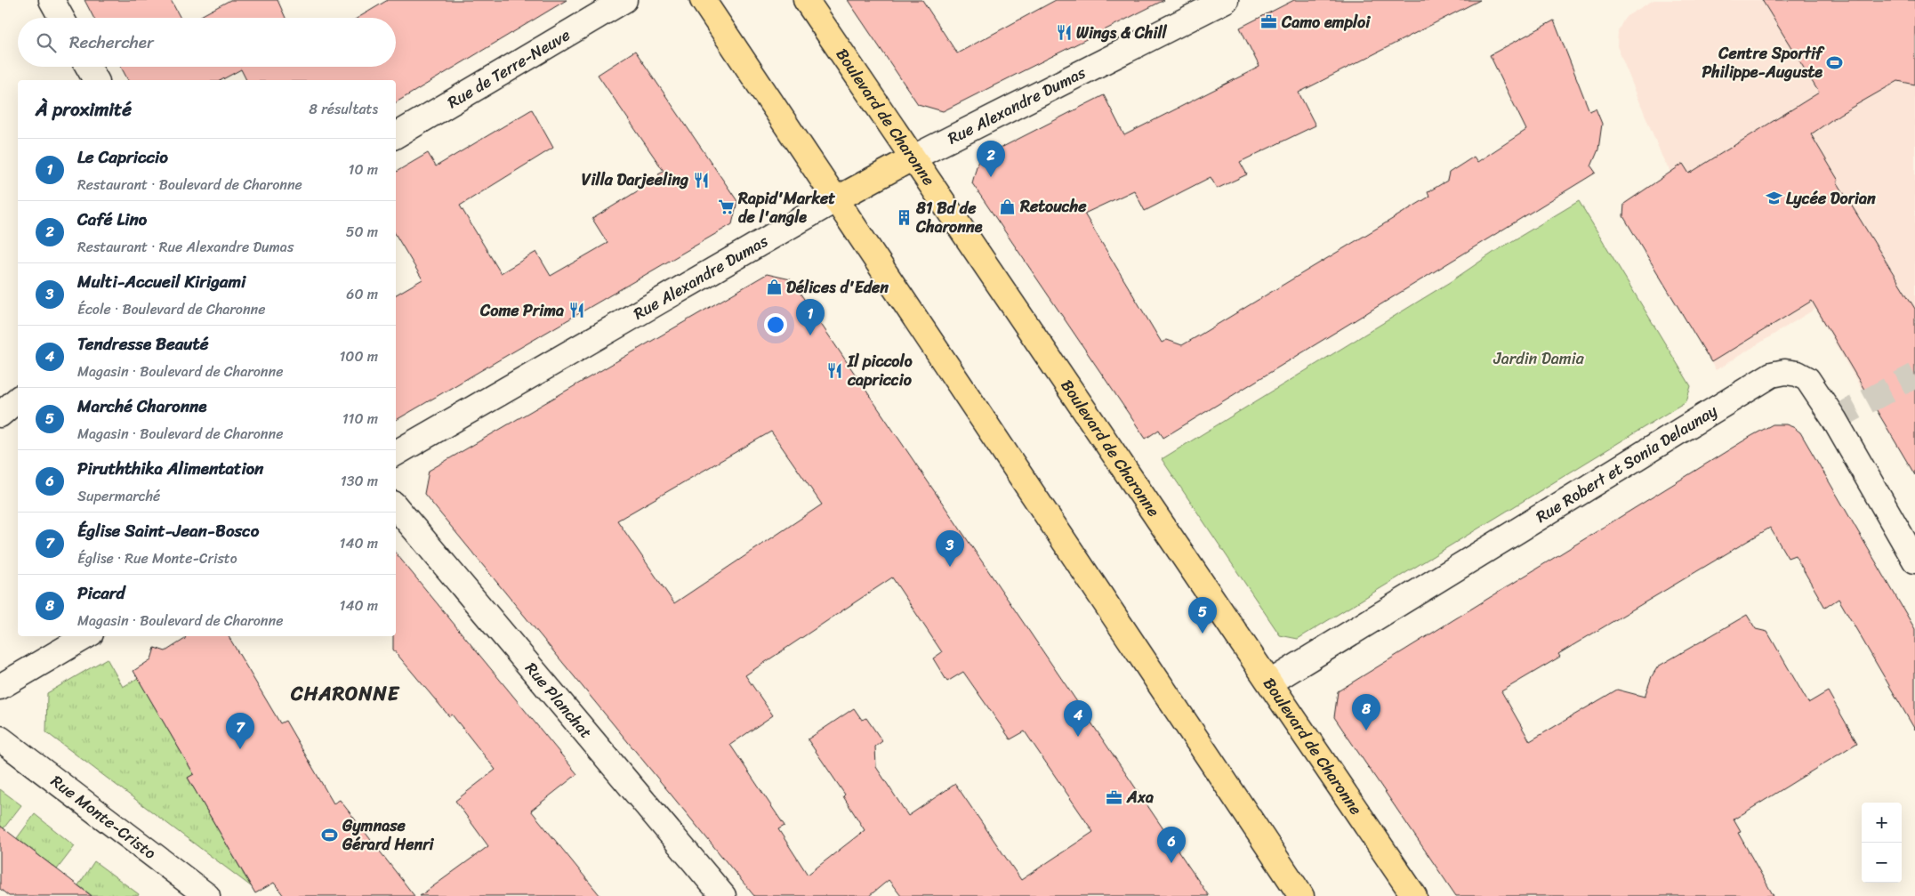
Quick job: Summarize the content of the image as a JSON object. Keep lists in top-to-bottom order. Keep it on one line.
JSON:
{"streets":{"main road":["Rue Alexandre Dumas","Boulevard de Charonne"],"street":["Rue de Terre-Neuve","Rue Robert et Sonia Delaunay","Rue Planchat","Rue Monte-Cristo"]},"crossings":[["Rue Alexandre Dumas","Boulevard de Charonne"],["Boulevard de Charonne","Rue Robert et Sonia Delaunay"]],"districts":["CHARONNE"],"parks":["Jardin Damia"],"places":{"office":["Camo emploi","Axa"],"restaurant":["Wings & Chill","Villa Darjeeling","Come Prima","Il piccolo capriccio"],"sports":["Centre Sportif Philippe-Auguste","Gymnase Gérard Henri"],"school or university":["Lycée Dorian"],"shop":["Retouche","Délices d'Eden"],"supermarket":["Rapid'Market de l'angle"],"building":["81 Bd de Charonne"]},"page":{"search":"Rechercher","heading":["À proximité","8 résultats"],"list":[{"mark":"1","name":"Le Capriccio","note":"Restaurant · Boulevard de Charonne","value":"10 m"},{"mark":"2","name":"Café Lino","note":"Restaurant · Rue Alexandre Dumas","value":"50 m"},{"mark":"3","name":"Multi-Accueil Kirigami","note":"École · Boulevard de Charonne","value":"60 m"},{"mark":"4","name":"Tendresse Beauté","note":"Magasin · Boulevard de Charonne","value":"100 m"},{"mark":"5","name":"Marché Charonne","note":"Magasin · Boulevard de Charonne","value":"110 m"},{"mark":"6","name":"Piruththika Alimentation","note":"Supermarché","value":"130 m"},{"mark":"7","name":"Église Saint-Jean-Bosco","note":"Église · Rue Monte-Cristo","value":"140 m"},{"mark":"8","name":"Picard","note":"Magasin · Boulevard de Charonne","value":"140 m"}],"pins":["2","1","3","5","8","4","7","6"],"map_buttons":["+","−"]}}
